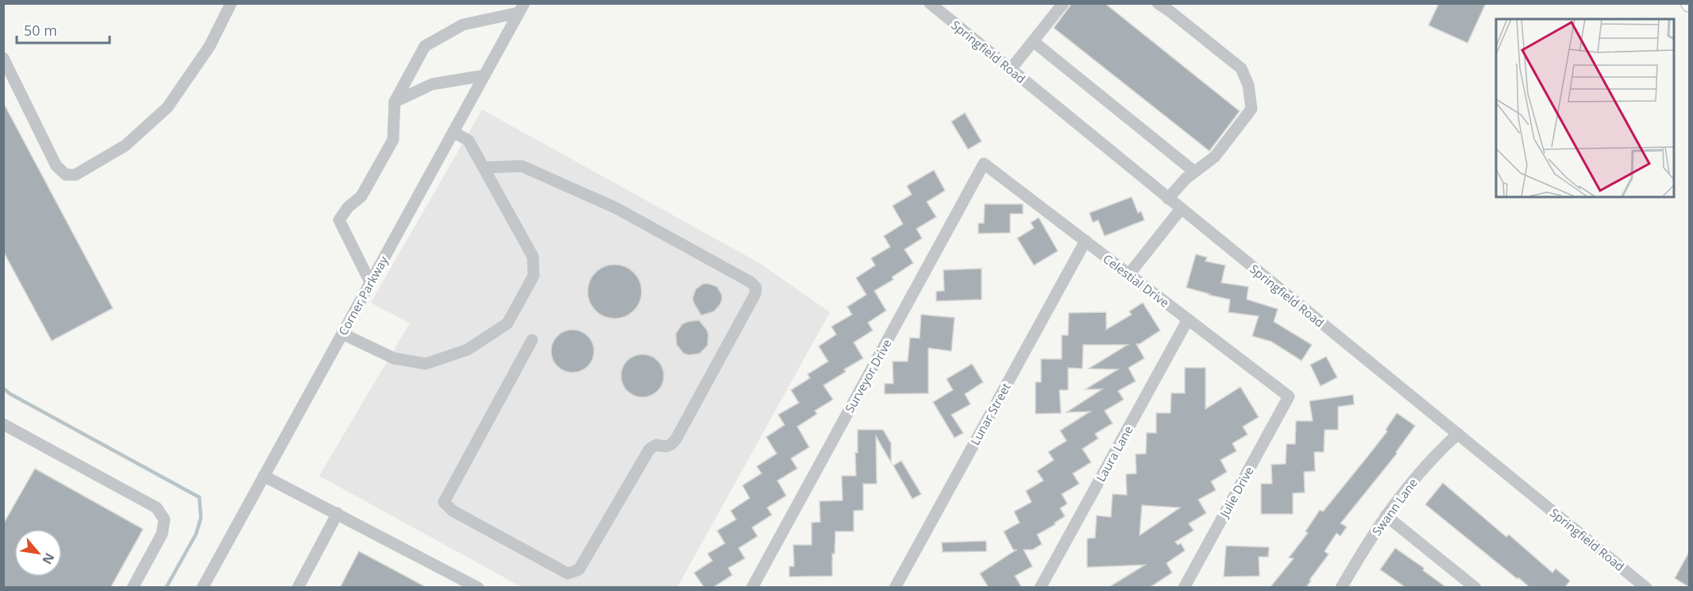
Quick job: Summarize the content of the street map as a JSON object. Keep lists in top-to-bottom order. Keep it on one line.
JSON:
{"streets":{"street":["Springfield Road","Celestial Drive","Corner Parkway","Surveyor Drive","Lunar Street","Laura Lane","Julie Drive","Swann Lane"]},"crossings":[["Springfield Road","Swann Lane"],["Celestial Drive","Surveyor Drive"],["Celestial Drive","Lunar Street"],["Celestial Drive","Laura Lane"],["Celestial Drive","Julie Drive"]],"scale_bar":"50 m","north":"bottom right"}
